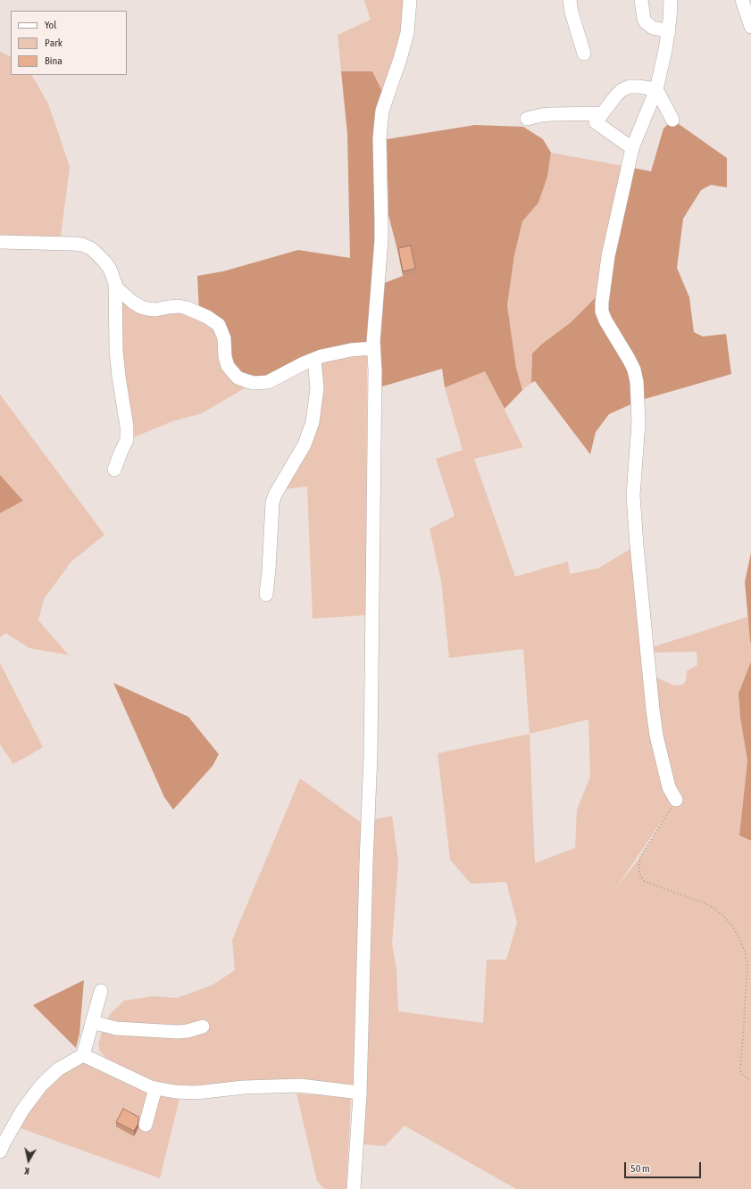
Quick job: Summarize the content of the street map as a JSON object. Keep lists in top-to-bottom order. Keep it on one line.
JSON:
{"legend":["Yol","Park","Bina"],"scale_bar":"50 m","north":"bottom"}
